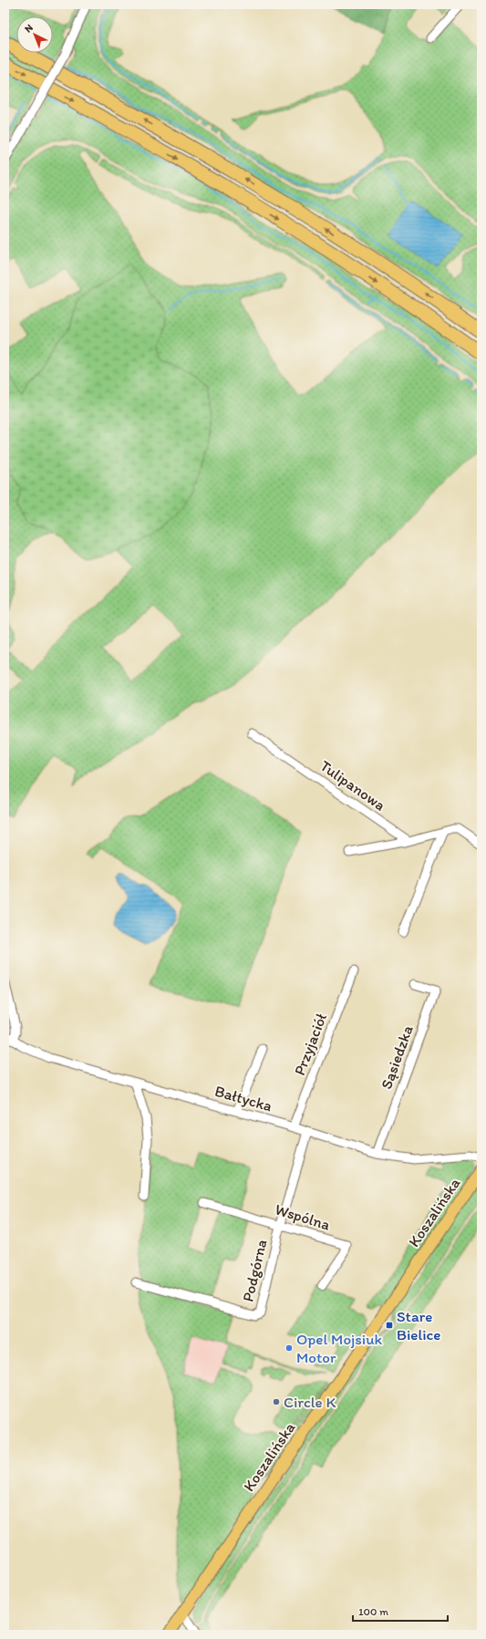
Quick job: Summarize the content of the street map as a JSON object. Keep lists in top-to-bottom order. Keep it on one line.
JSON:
{"streets":{"main road":["Koszalińska"],"street":["Tulipanowa","Przyjaciół","Sąsiedzka","Bałtycka","Wspólna","Podgórna"]},"crossings":[["Przyjaciół","Bałtycka"],["Sąsiedzka","Bałtycka"],["Bałtycka","Podgórna"],["Wspólna","Podgórna"]],"places":{"transit":["Stare Bielice"],"other":["Opel Mojsiuk Motor","Circle K"]},"scale_bar":"100 m","north":"top left"}
